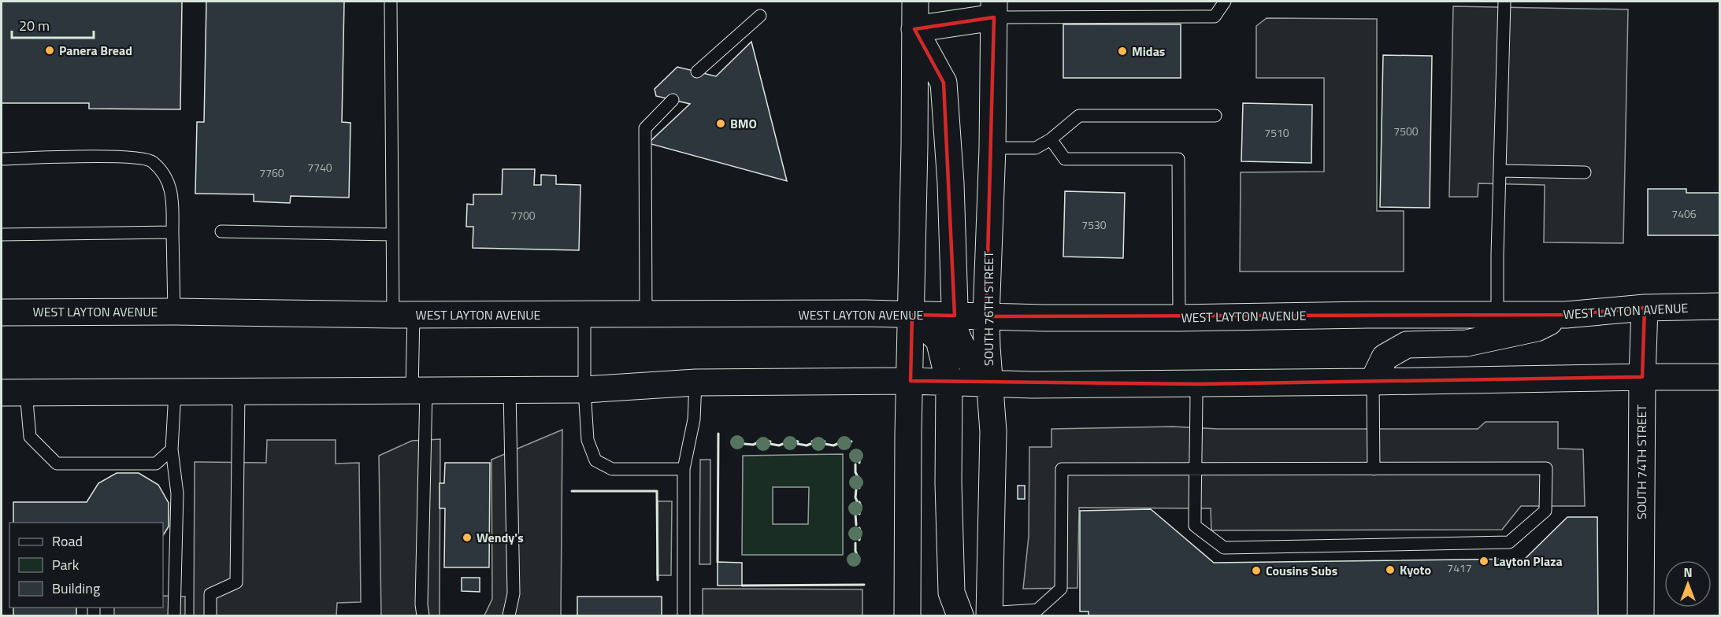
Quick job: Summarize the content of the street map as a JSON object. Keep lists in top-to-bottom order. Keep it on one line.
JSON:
{"streets":{"main road":["SOUTH 76TH STREET","WEST LAYTON AVENUE","SOUTH 74TH STREET"]},"crossings":[["SOUTH 76TH STREET","WEST LAYTON AVENUE"],["WEST LAYTON AVENUE","SOUTH 74TH STREET"]],"places":["Panera Bread","Midas","BMO","Wendy's","Layton Plaza","Kyoto","Cousins Subs"],"house_numbers":["7500","7510","7740","7760","7406","7700","7530","7417"],"legend":["Road","Park","Building"],"scale_bar":"20 m","north":"top"}
